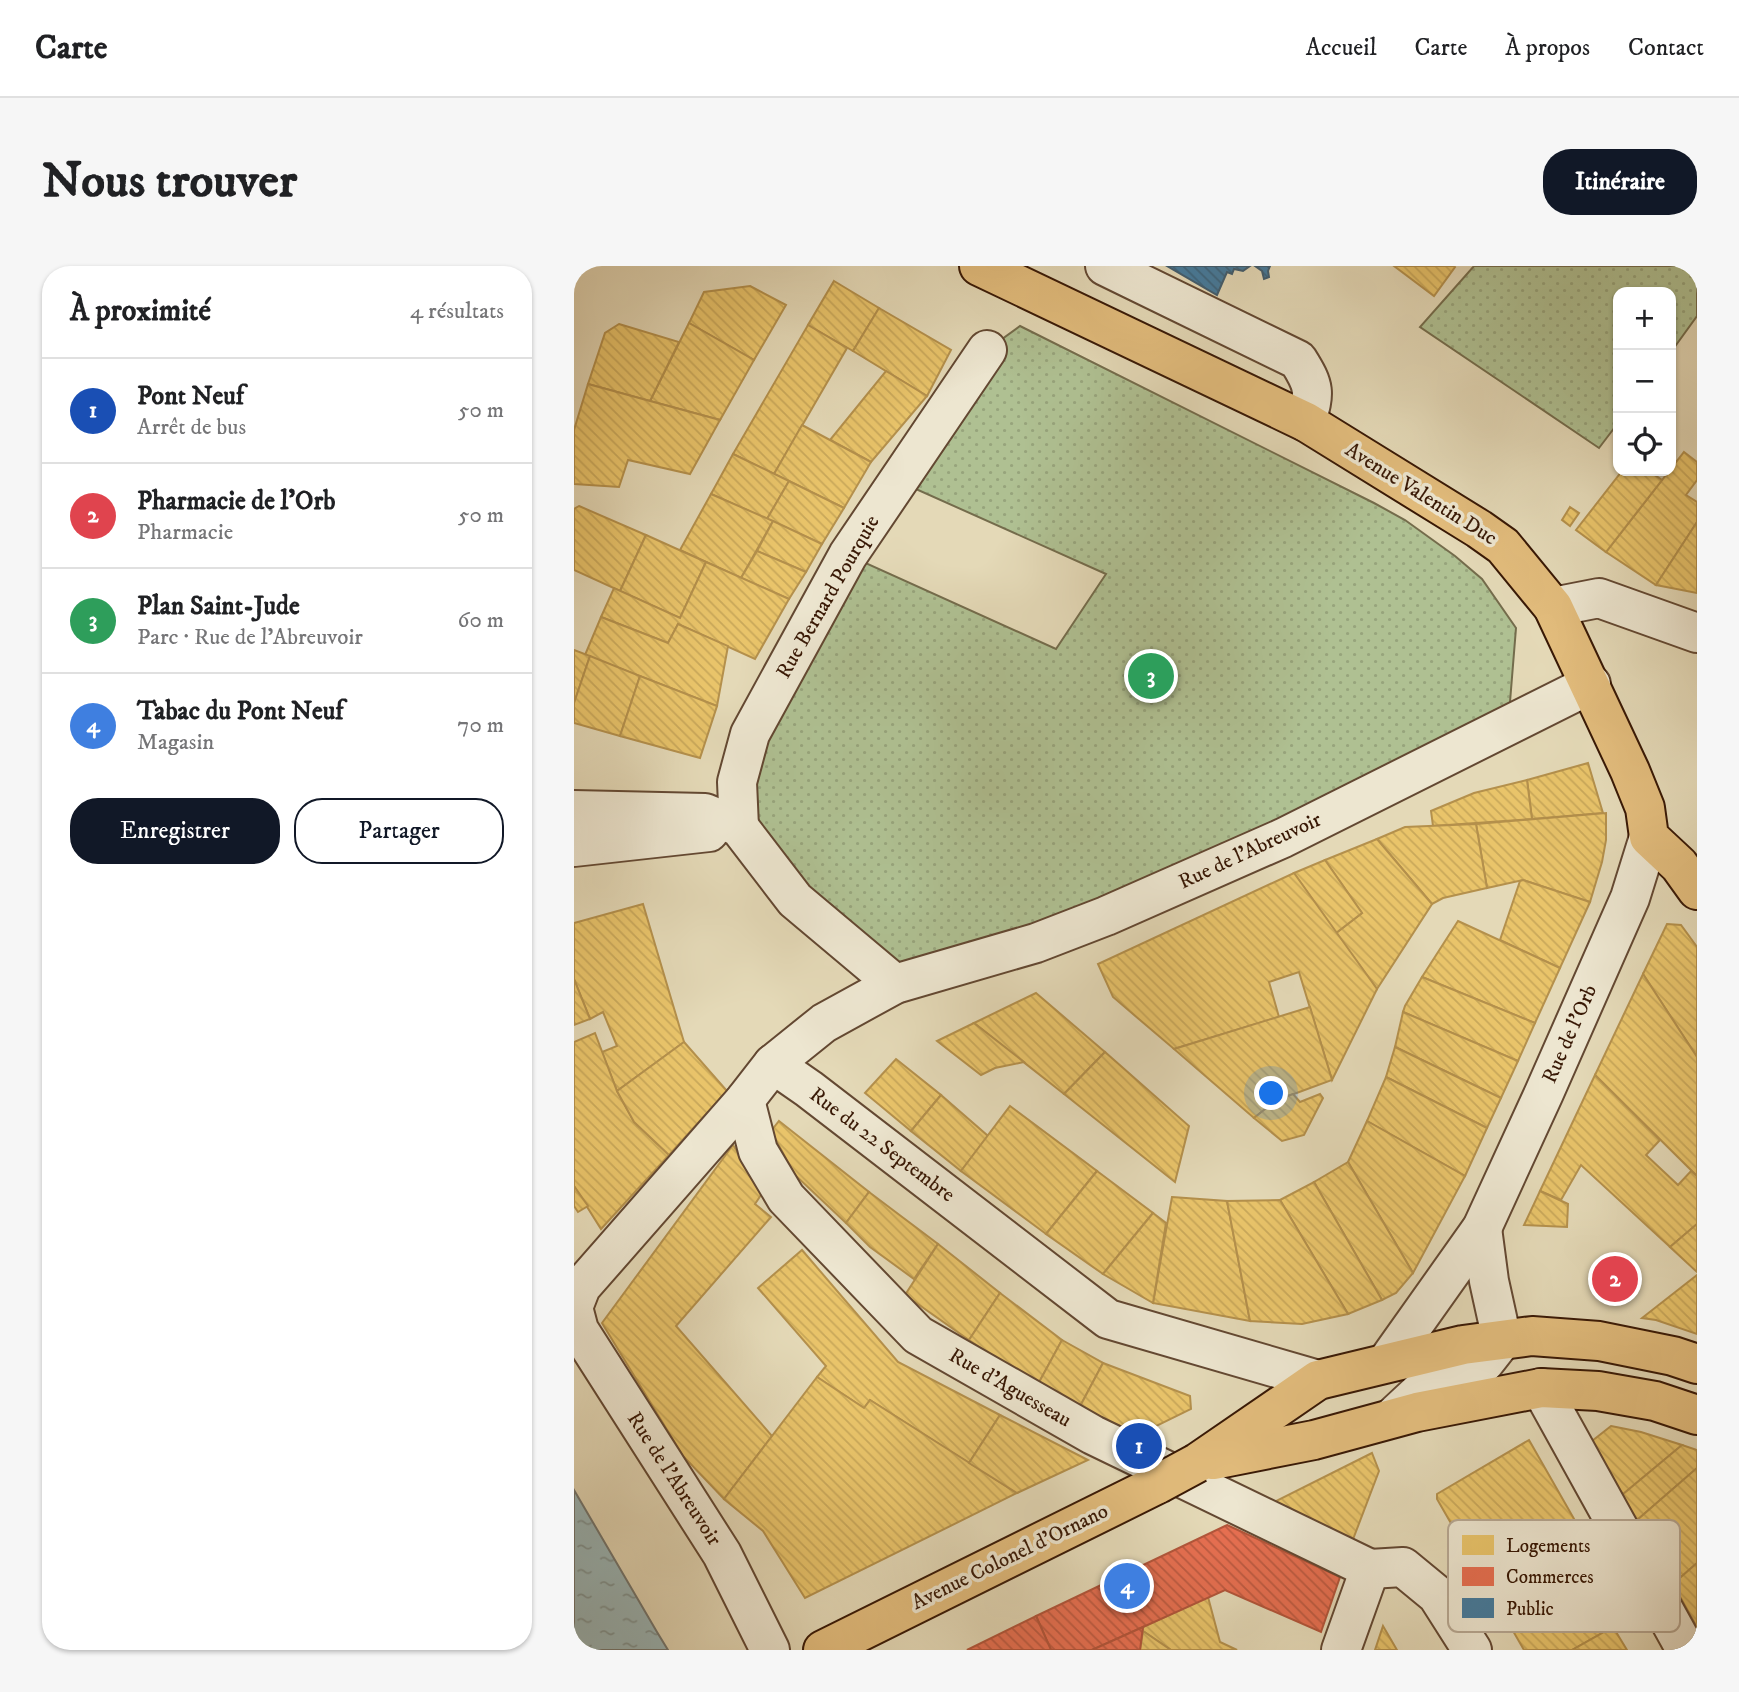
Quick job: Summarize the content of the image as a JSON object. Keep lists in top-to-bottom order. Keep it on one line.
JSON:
{"streets":{"main road":["Avenue Valentin Duc","Avenue Colonel d'Ornano"],"street":["Rue Bernard Pourquie","Rue de l'Abreuvoir","Rue de l'Orb","Rue du 22 Septembre","Rue d'Aguesseau"]},"crossings":[["Avenue Valentin Duc","Rue de l'Abreuvoir"],["Avenue Valentin Duc","Rue de l'Orb"],["Rue de l'Orb","Avenue Colonel d'Ornano"],["Rue du 22 Septembre","Avenue Colonel d'Ornano"]],"legend":["Logements","Commerces","Public"],"page":{"header":"Carte","nav":["Accueil","Carte","À propos","Contact"],"buttons":["Itinéraire",["Enregistrer","Partager"]],"title":"Nous trouver","heading":["À proximité","4 résultats"],"map_buttons":["+","−"],"list":[{"mark":"1","name":"Pont Neuf","note":"Arrêt de bus","value":"50 m"},{"mark":"2","name":"Pharmacie de l'Orb","note":"Pharmacie","value":"50 m"},{"mark":"3","name":"Plan Saint-Jude","note":"Parc · Rue de l'Abreuvoir","value":"60 m"},{"mark":"4","name":"Tabac du Pont Neuf","note":"Magasin","value":"70 m"}],"pins":["3","2","1","4"]}}
